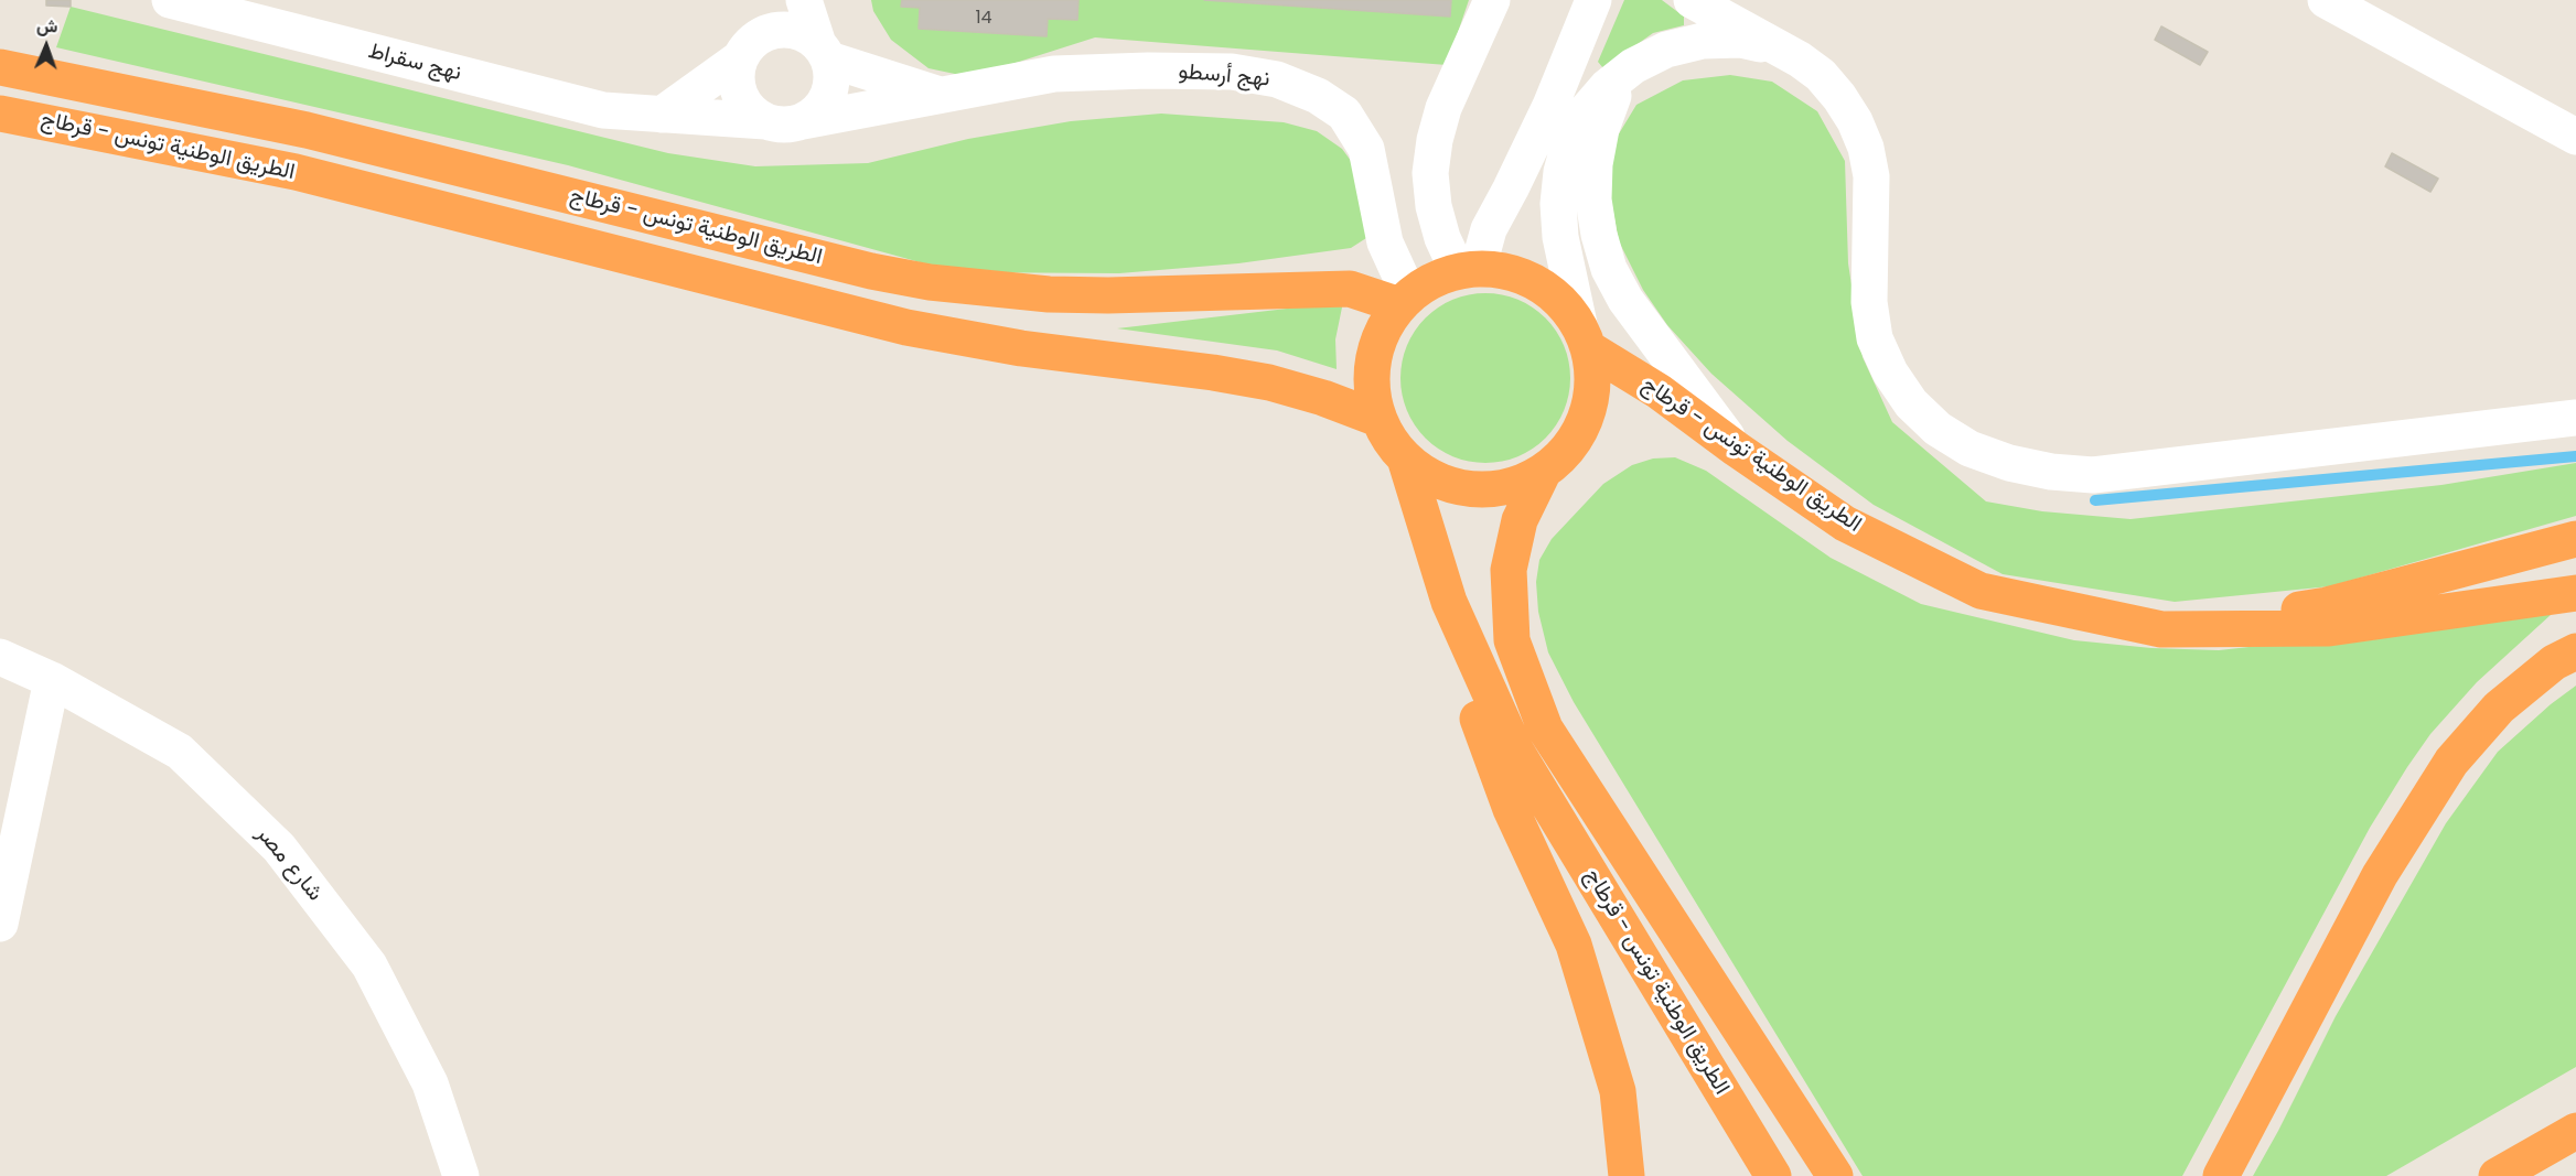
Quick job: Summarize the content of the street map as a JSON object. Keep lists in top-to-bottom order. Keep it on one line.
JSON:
{"streets":{"highway":["الطريق الوطنية تونس - قرطاج"],"street":["نهج سقراط","نهج أرسطو","شارع مصر"]},"crossings":[["نهج سقراط","نهج أرسطو"],["نهج أرسطو","الطريق الوطنية تونس - قرطاج"]],"house_numbers":["14"],"north":"top"}
